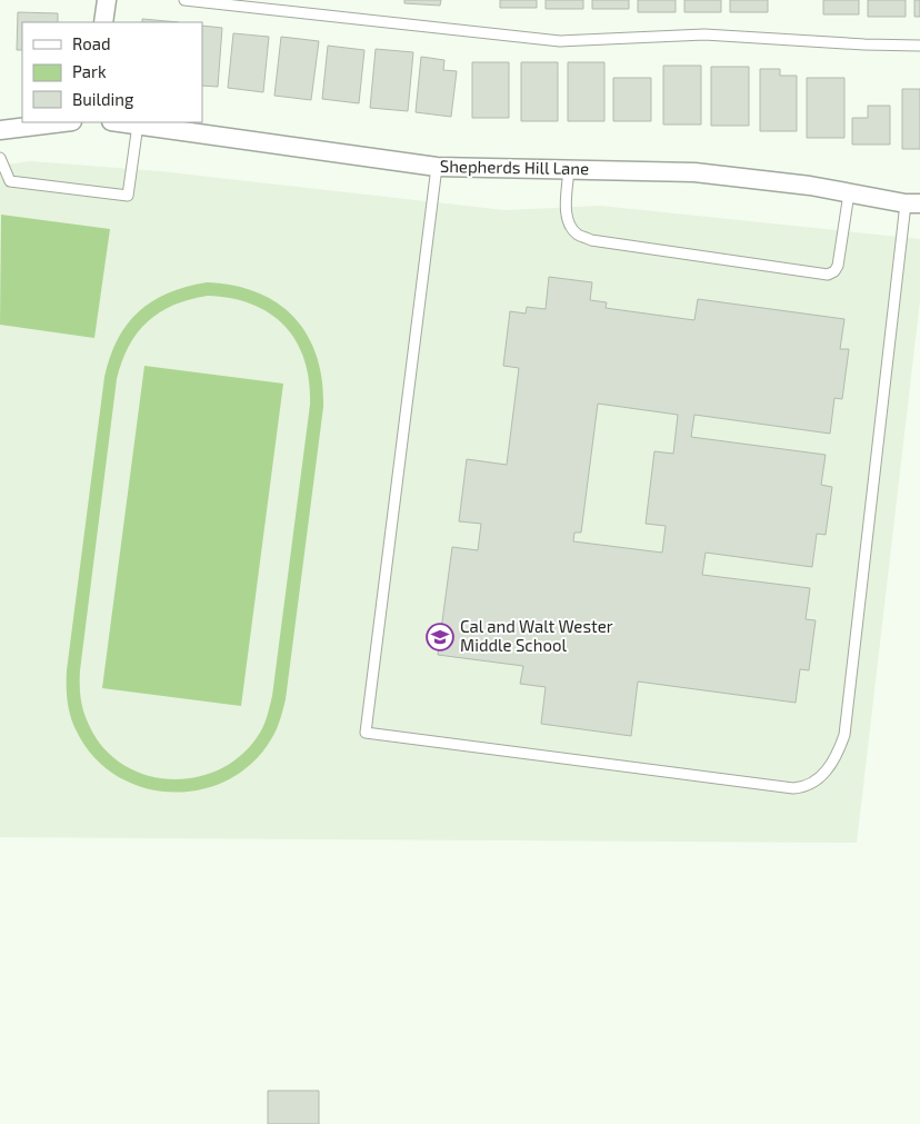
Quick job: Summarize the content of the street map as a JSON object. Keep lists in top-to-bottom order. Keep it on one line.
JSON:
{"streets":{"street":["Shepherds Hill Lane"]},"places":{"school or university":["Cal and Walt Wester Middle School"]},"legend":["Road","Park","Building"]}
